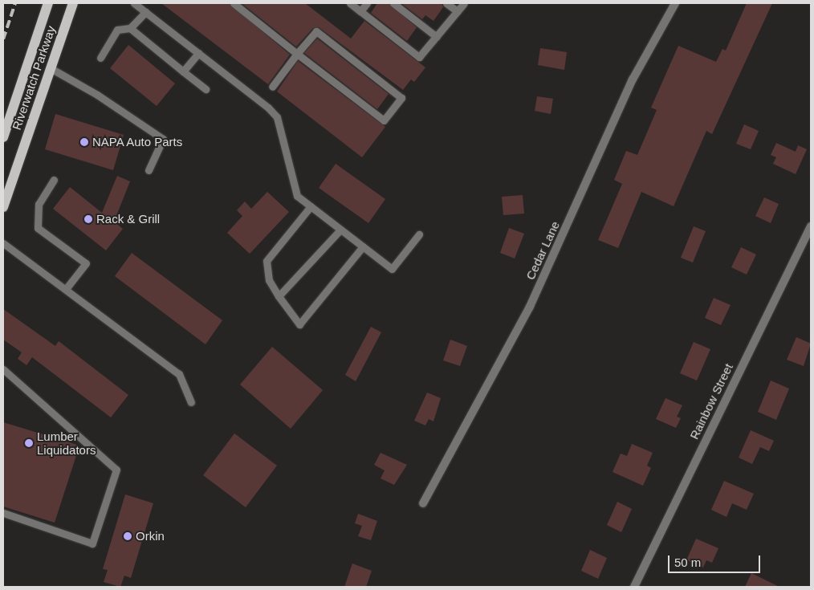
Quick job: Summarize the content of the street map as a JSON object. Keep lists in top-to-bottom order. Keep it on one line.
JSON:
{"streets":{"main road":["Riverwatch Parkway"],"street":["Cedar Lane","Rainbow Street"]},"places":["NAPA Auto Parts","Rack & Grill","Lumber Liquidators","Orkin"],"scale_bar":"50 m"}
